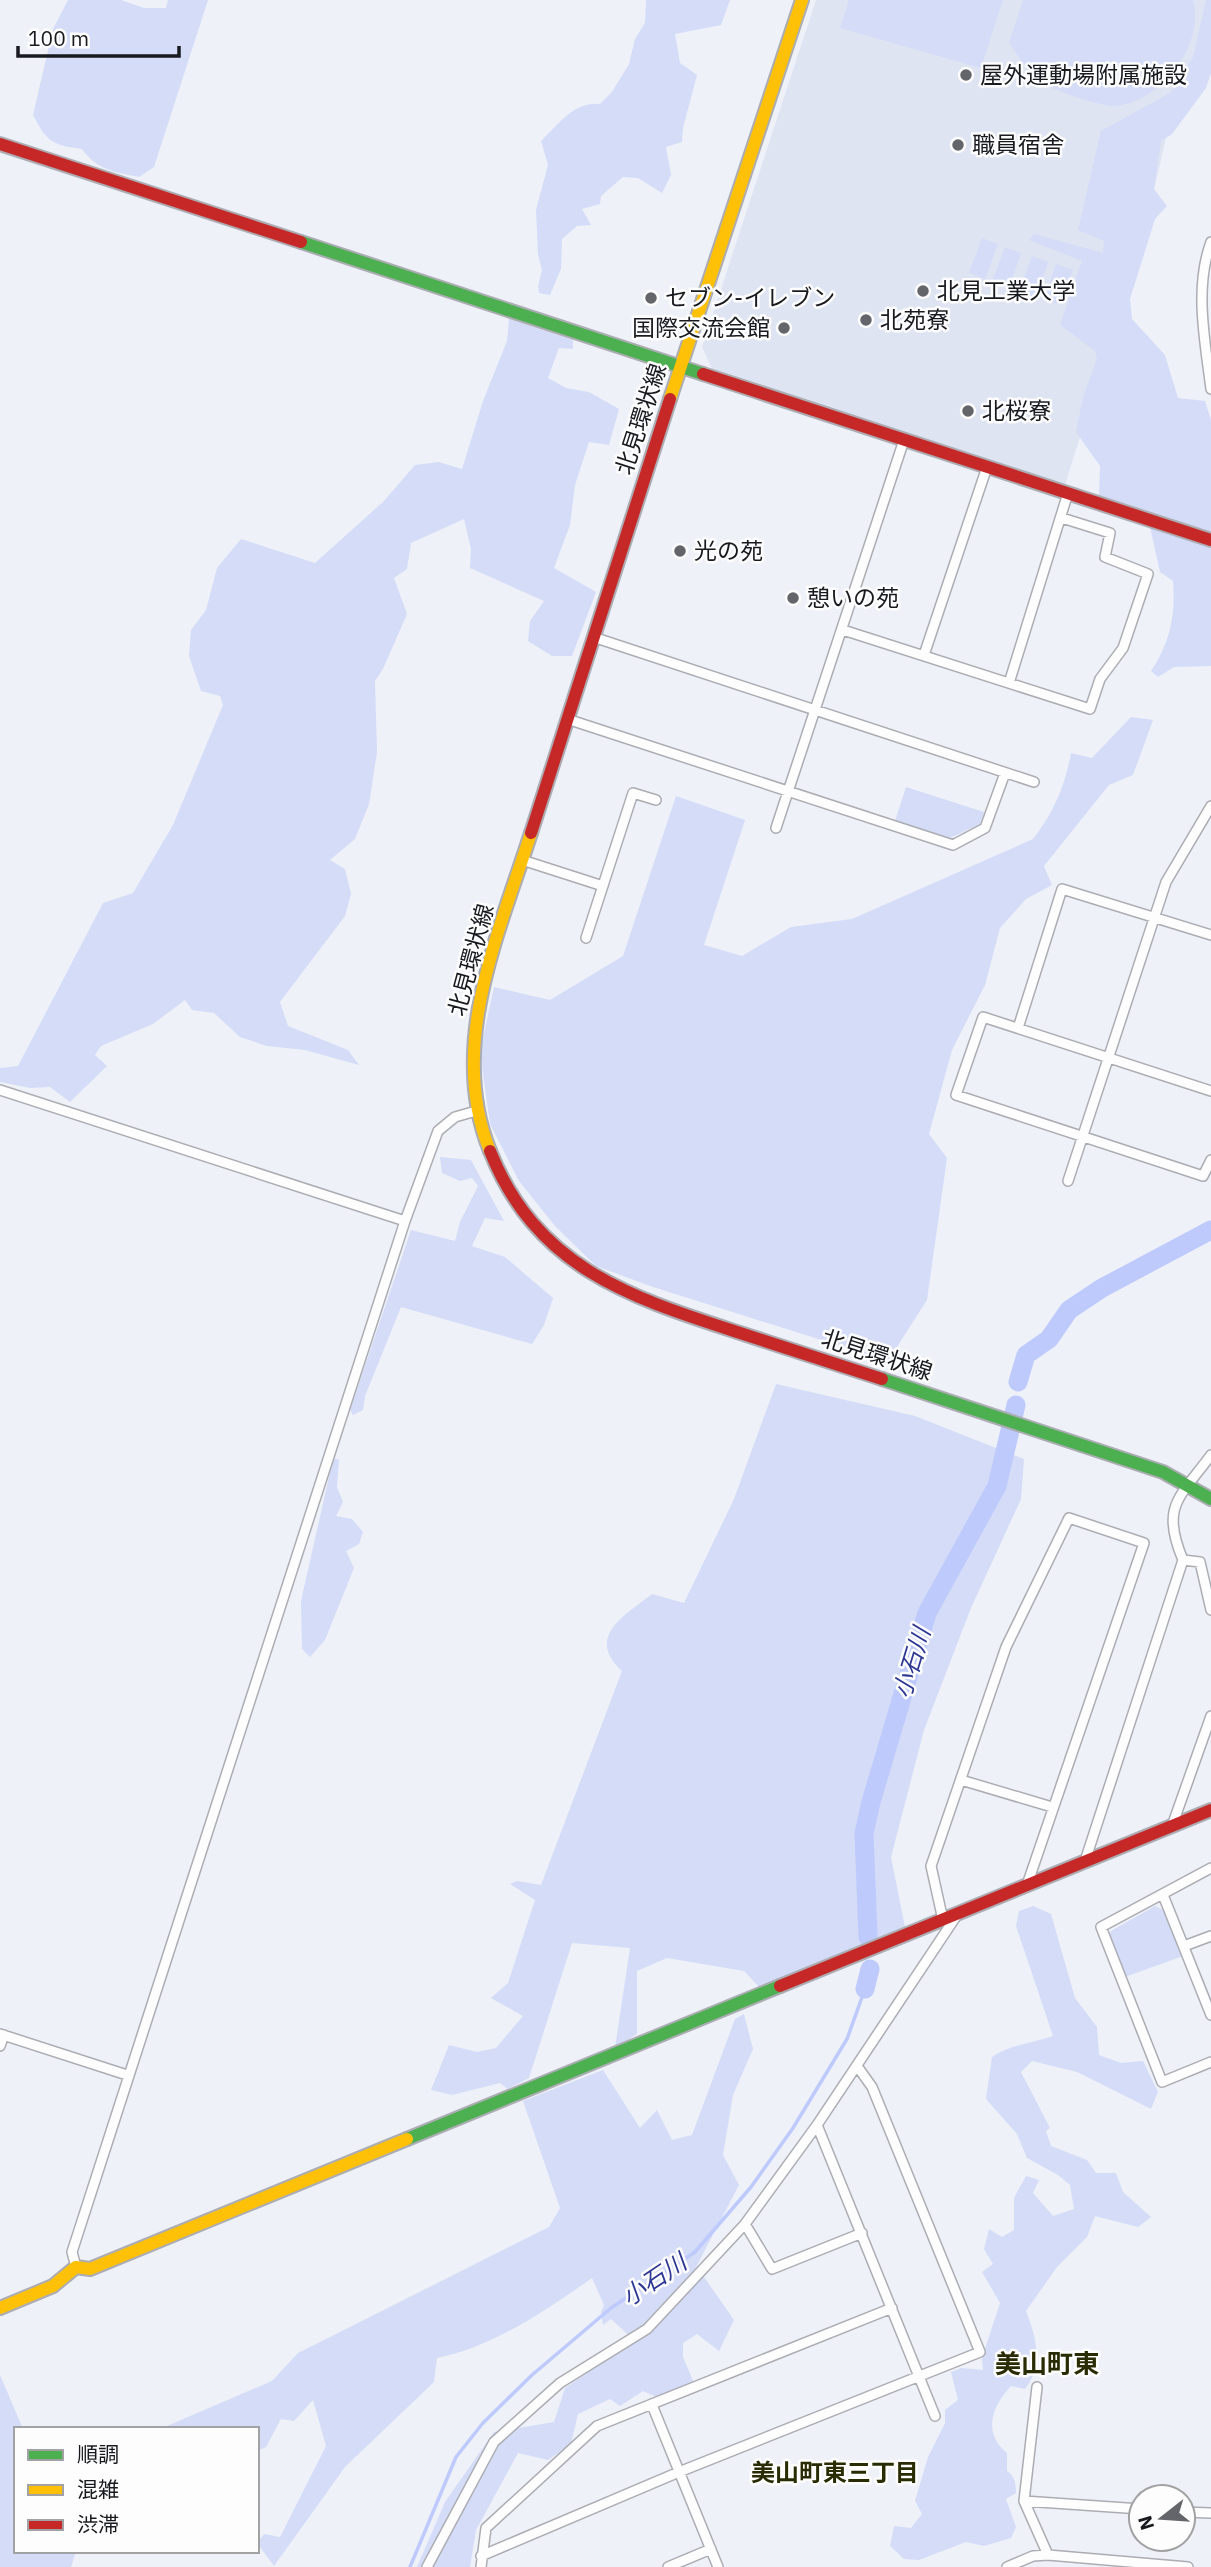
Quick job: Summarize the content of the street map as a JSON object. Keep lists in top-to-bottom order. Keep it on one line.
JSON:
{"streets":{"street":["北見環状線"]},"districts":["美山町東","美山町東三丁目"],"water":["小石川"],"places":["屋外運動場附属施設","職員宿舎","北見工業大学","セブン-イレブン","北苑寮","国際交流会館","北桜寮","光の苑","憩いの苑"],"legend":["順調","混雑","渋滞"],"scale_bar":"100 m","north":"left"}
